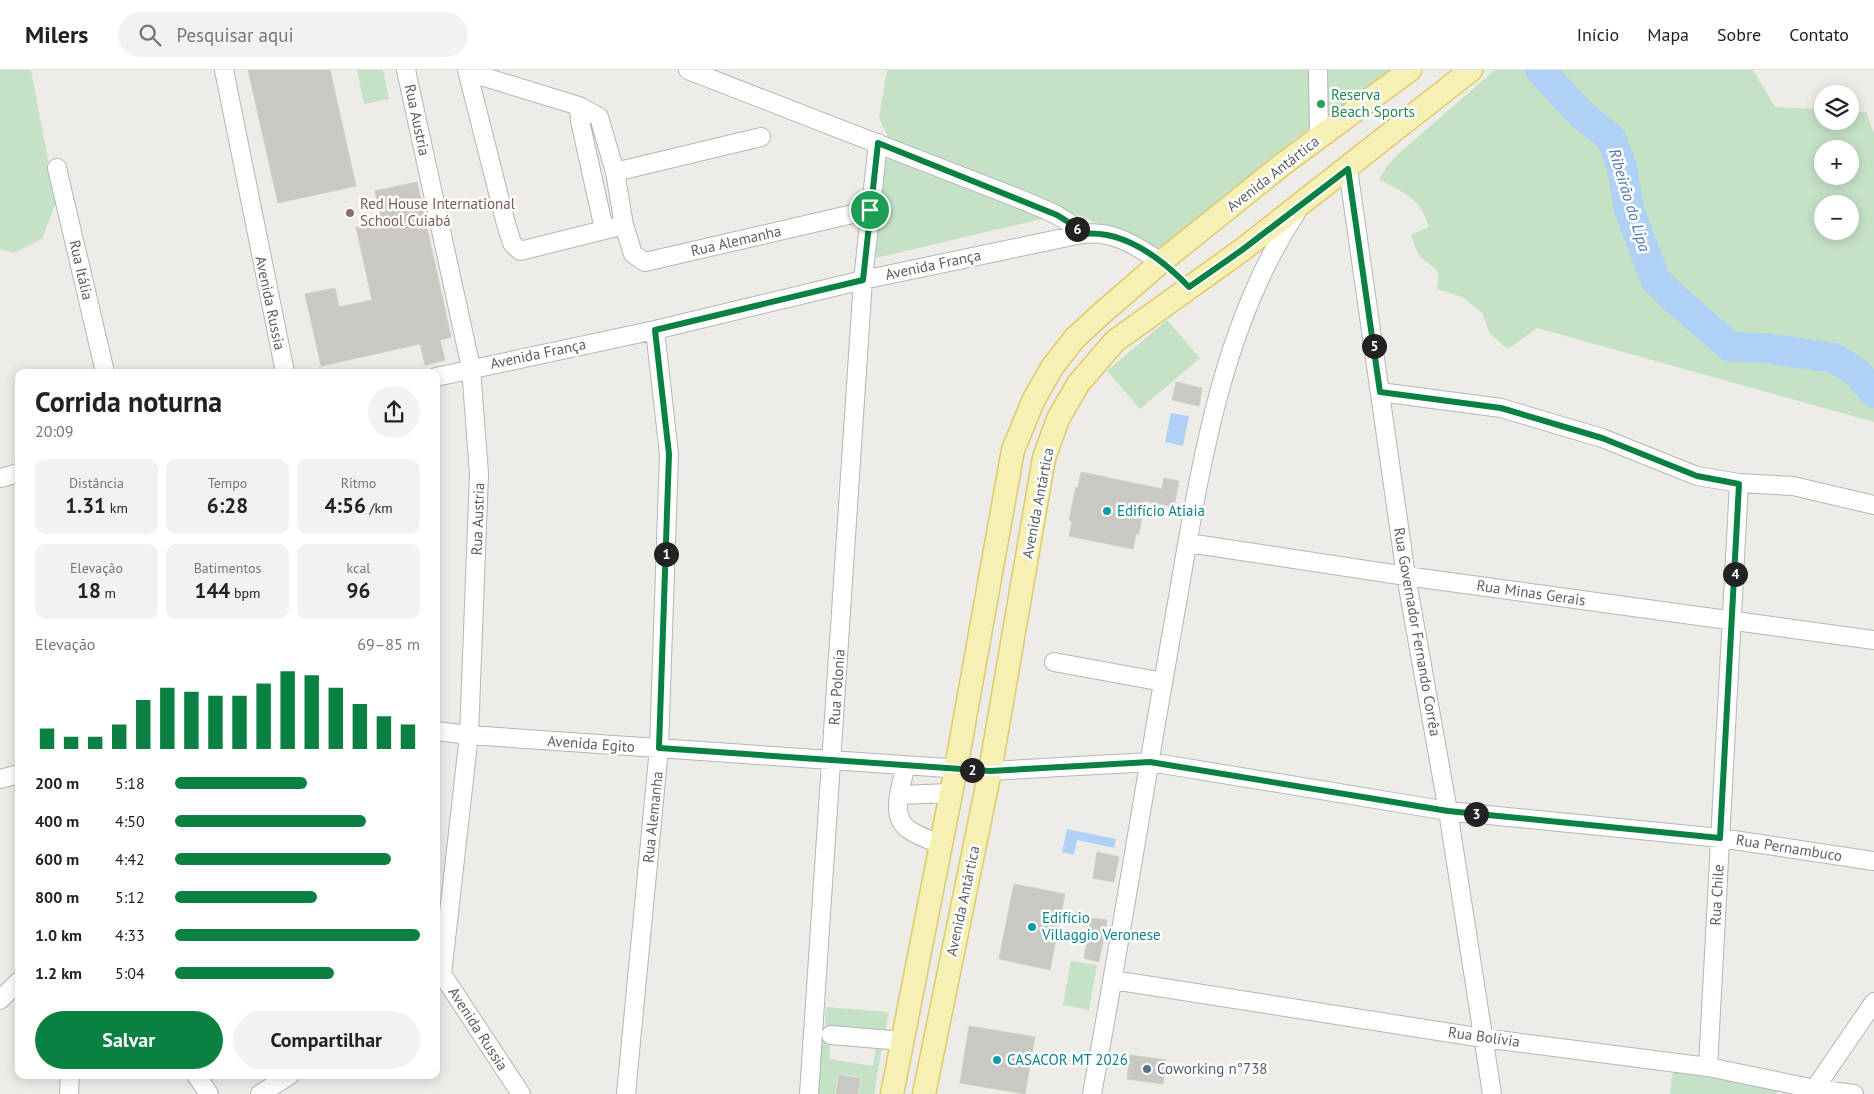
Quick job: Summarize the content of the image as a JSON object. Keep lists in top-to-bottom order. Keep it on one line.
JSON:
{"streets":{"main road":["Avenida Antártica"],"street":["Rua Austria","Rua Alemanha","Avenida França","Rua Itália","Avenida Russia","Rua Minas Gerais","Rua Governador Fernando Corrêa","Rua Polonia","Avenida Egito","Rua Pernambuco","Rua Chile","Rua Bolívia"]},"crossings":[["Rua Austria","Avenida França"],["Rua Austria","Avenida Egito"],["Avenida Antártica","Avenida França"],["Avenida Antártica","Rua Governador Fernando Corrêa"],["Avenida Antártica","Avenida Egito"],["Avenida Antártica","Rua Pernambuco"],["Rua Alemanha","Avenida França"],["Rua Alemanha","Avenida Egito"],["Avenida França","Rua Polonia"],["Rua Minas Gerais","Rua Governador Fernando Corrêa"],["Rua Minas Gerais","Rua Chile"],["Rua Governador Fernando Corrêa","Rua Pernambuco"],["Rua Governador Fernando Corrêa","Rua Bolívia"],["Rua Polonia","Avenida Egito"],["Avenida Egito","Rua Pernambuco"],["Rua Pernambuco","Rua Chile"],["Rua Chile","Rua Bolívia"]],"water":["Ribeirão do Lipa"],"places":["Reserva Beach Sports","Red House International School Cuiabá","Edifício Atiaia","Edifício Villaggio Veronese","CASACOR MT 2026","Coworking n°738"],"page":{"header":"Milers","search":"Pesquisar aqui","nav":["Início","Mapa","Sobre","Contato"],"map_buttons":["+","−"],"pins":["6","5","1","4","2","3"],"heading":["Corrida noturna","20:09"],"stats":[["Distância","1.31 km"],["Tempo","6:28"],["Ritmo","4:56 /km"],["Elevação","18 m"],["Batimentos","144 bpm"],["kcal","96"]],"chart":["Elevação","69–85 m"],"list":[{"name":"200 m","note":"5:18"},{"name":"400 m","note":"4:50"},{"name":"600 m","note":"4:42"},{"name":"800 m","note":"5:12"},{"name":"1.0 km","note":"4:33"},{"name":"1.2 km","note":"5:04"}],"buttons":["Salvar","Compartilhar"]}}
